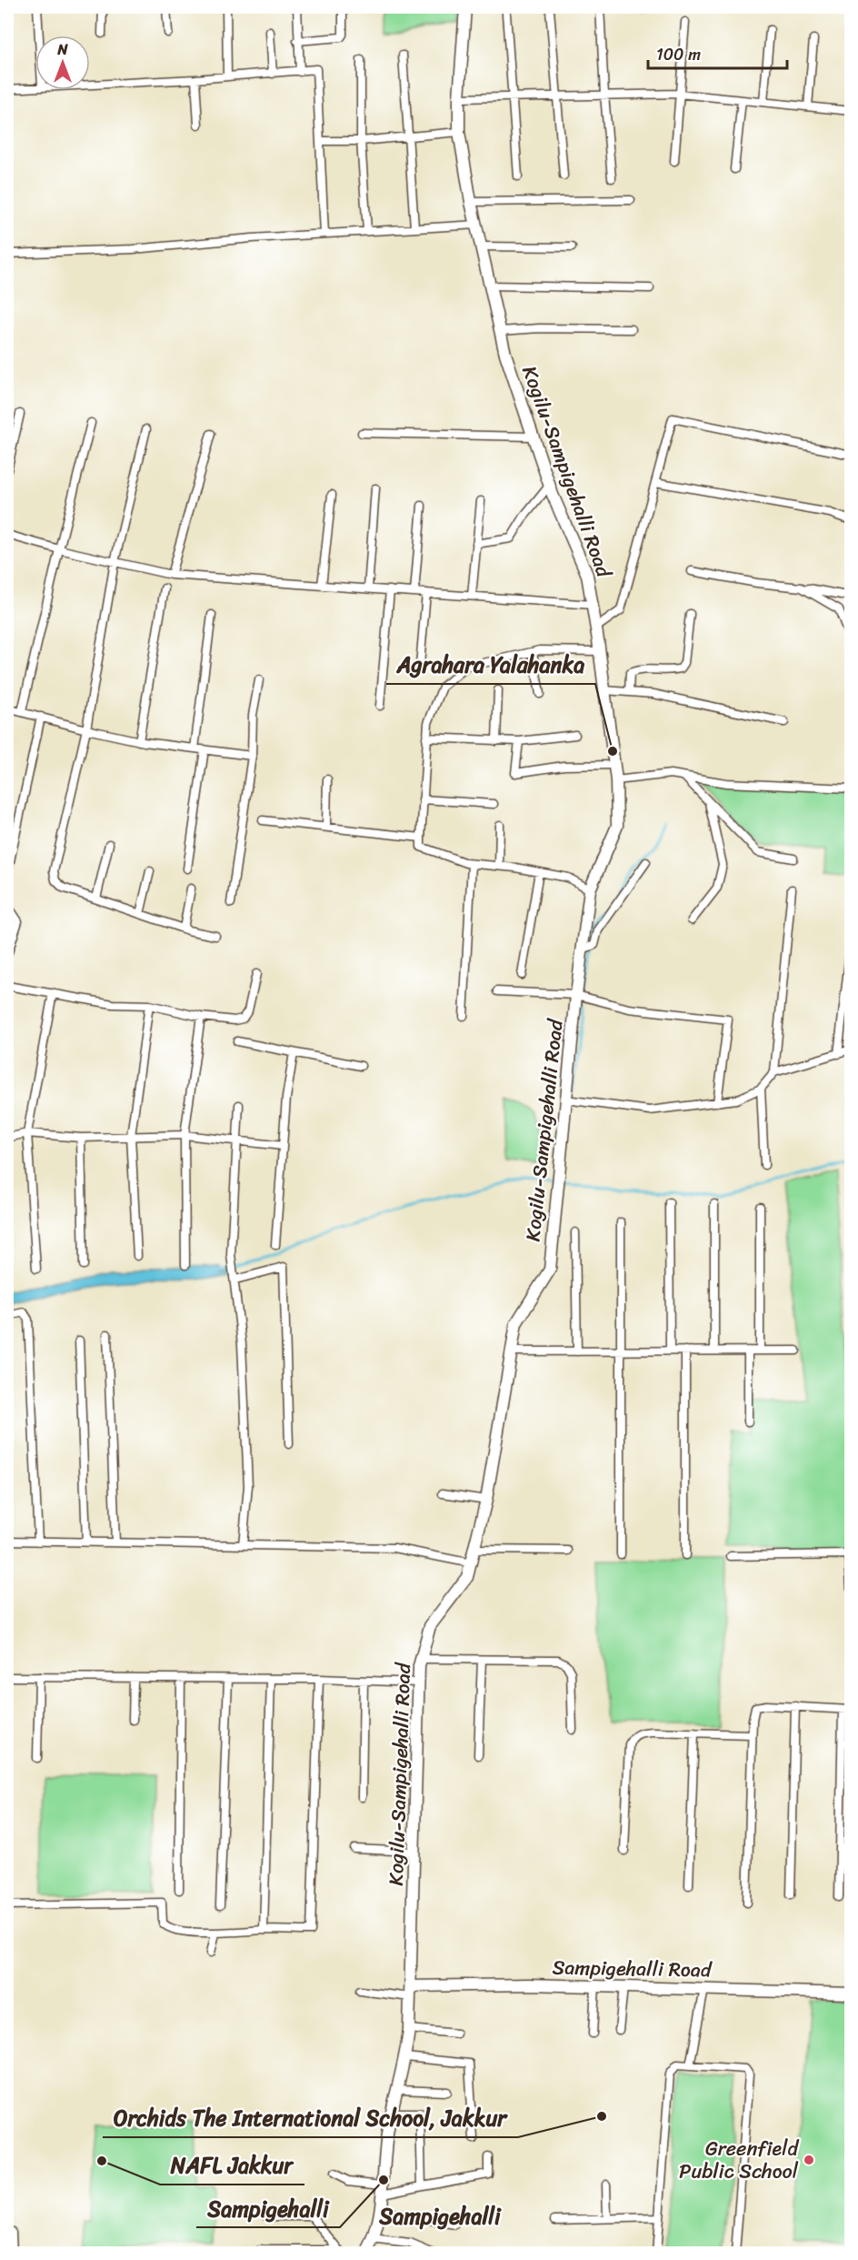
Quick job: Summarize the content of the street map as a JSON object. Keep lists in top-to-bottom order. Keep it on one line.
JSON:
{"streets":{"street":["Kogilu-Sampigehalli Road","Sampigehalli Road"]},"crossings":[["Kogilu-Sampigehalli Road","Sampigehalli Road"]],"districts":["Sampigehalli"],"places":["Agrahara Yalahanka","Orchids The International School, Jakkur","Greenfield Public School","NAFL Jakkur","Sampigehalli"],"scale_bar":"100 m","north":"top"}
